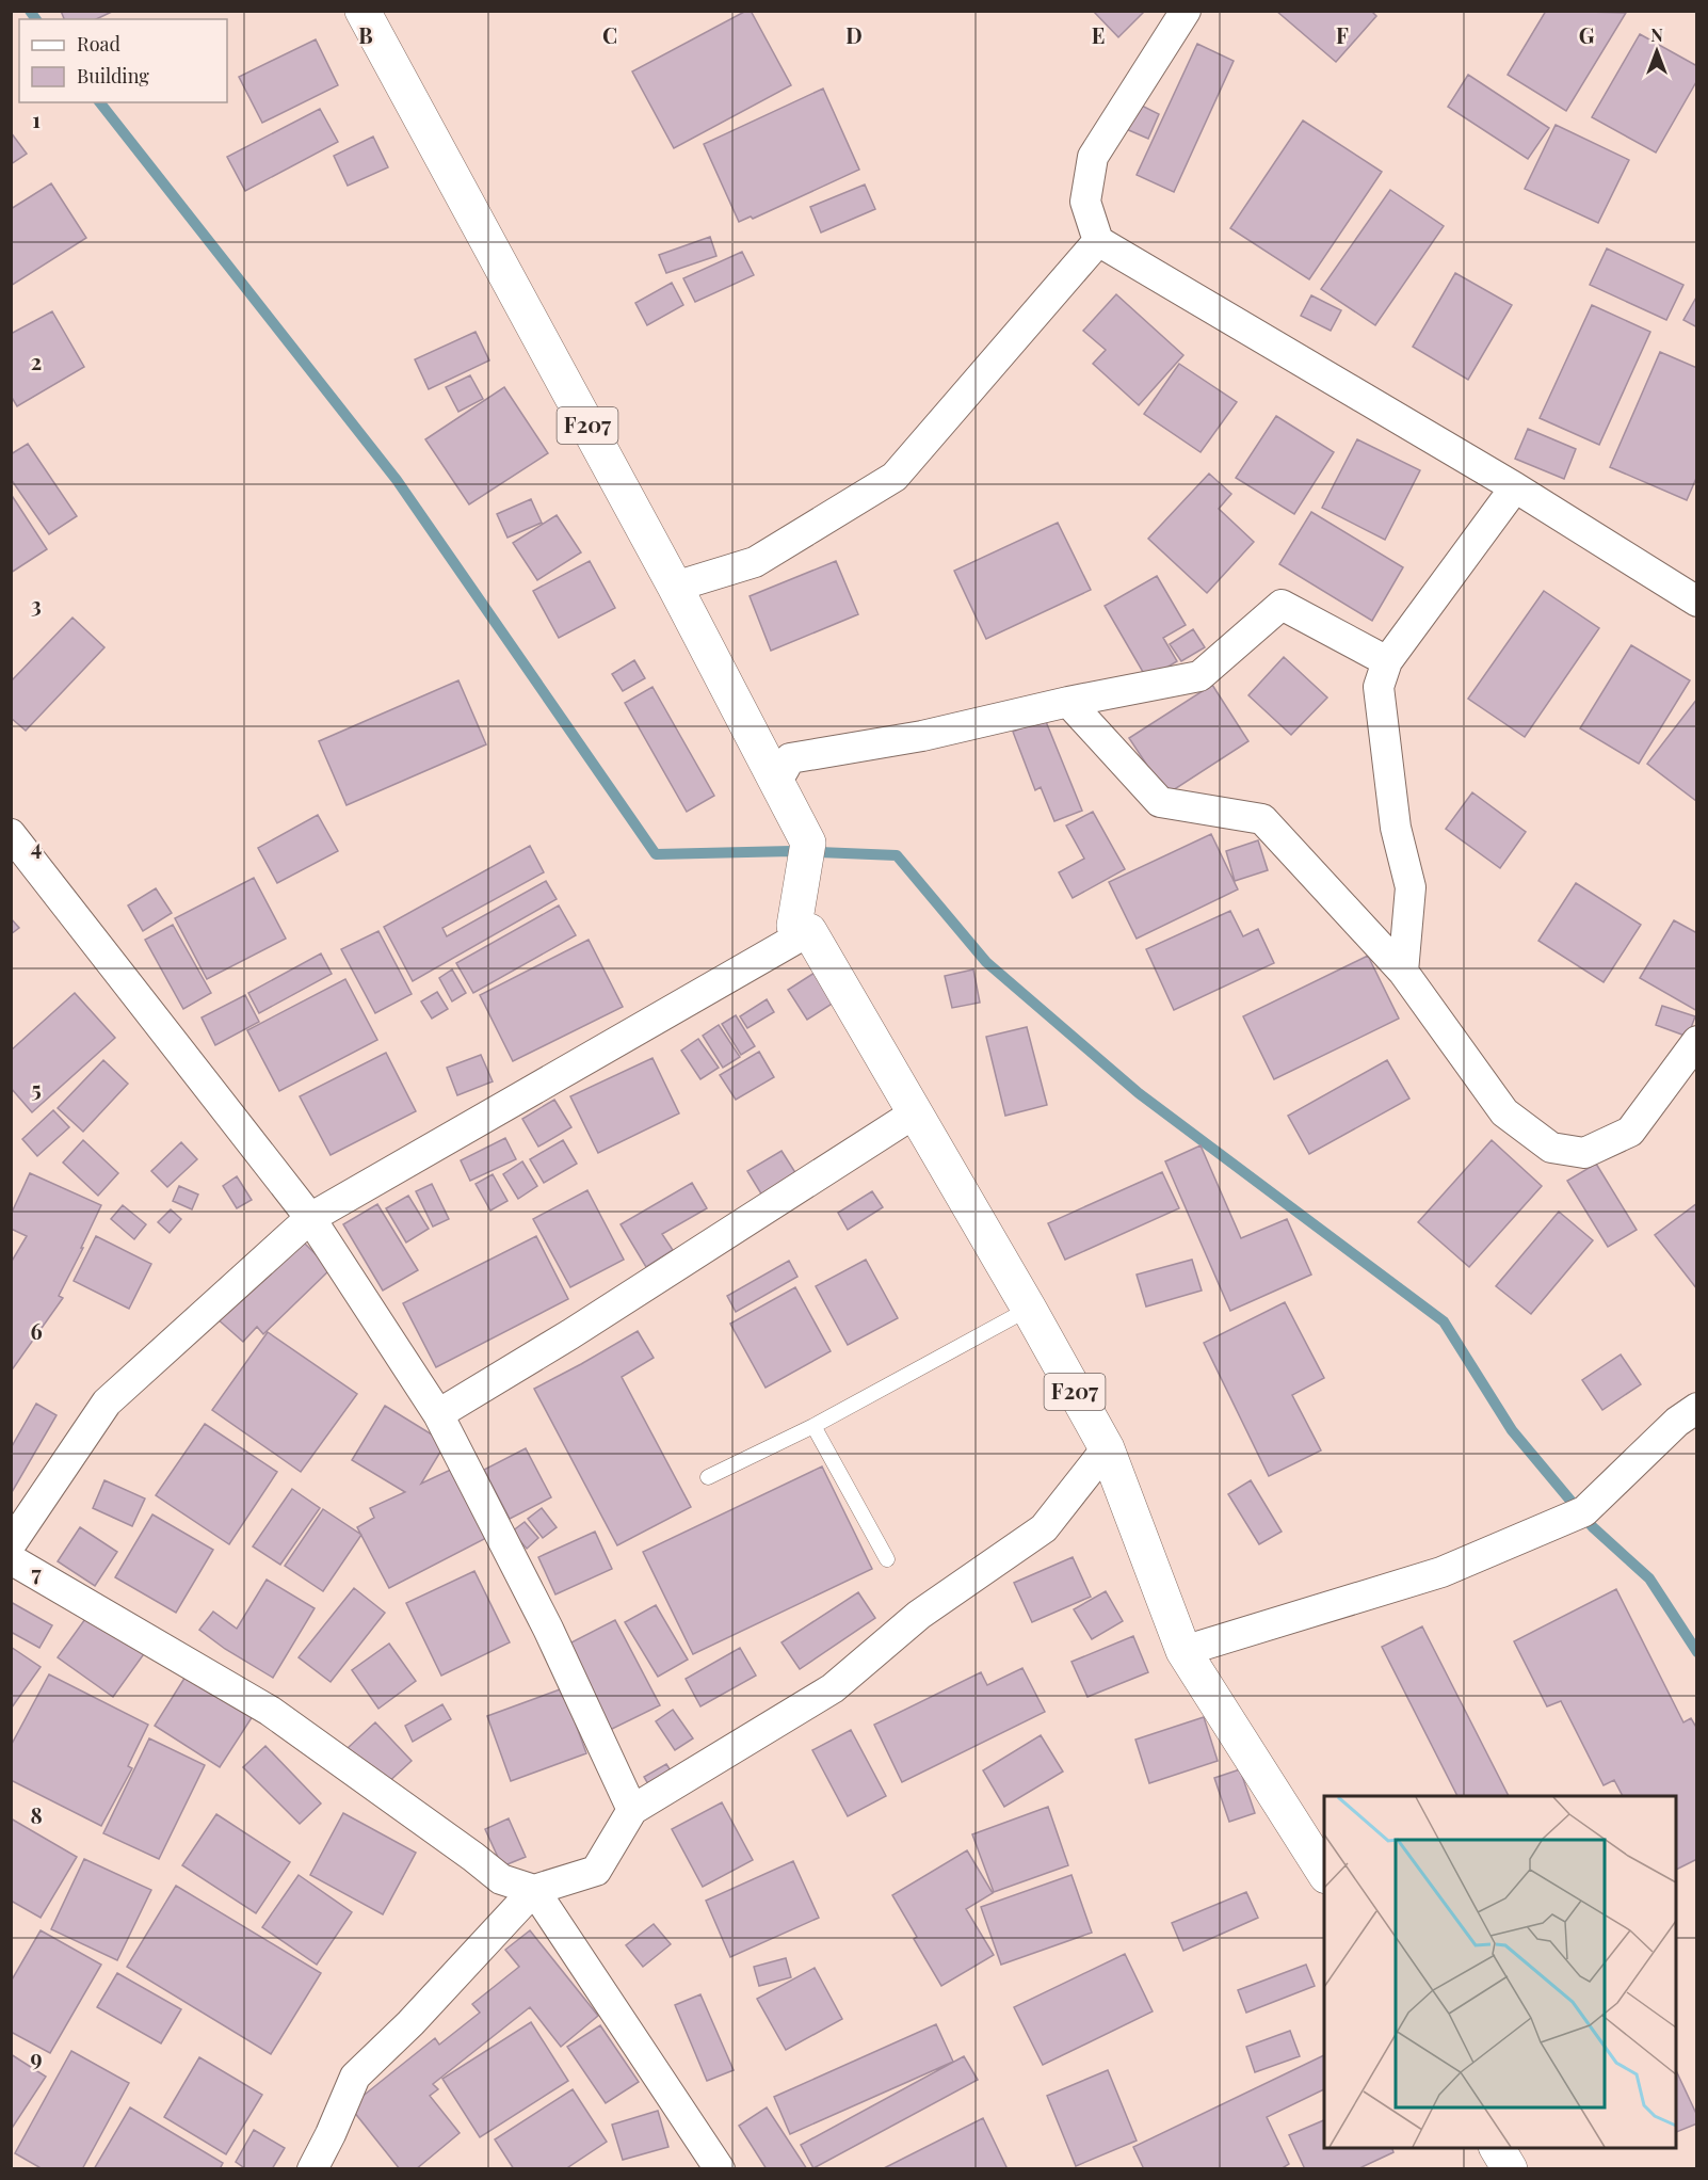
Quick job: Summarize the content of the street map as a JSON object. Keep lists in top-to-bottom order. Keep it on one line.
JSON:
{"streets":{"main road":["F207"]},"legend":["Road","Building"],"north":"top","grid":{"columns":["B","C","D","E","F","G"],"rows":["1","2","3","4","5","6","7","8","9"]}}
